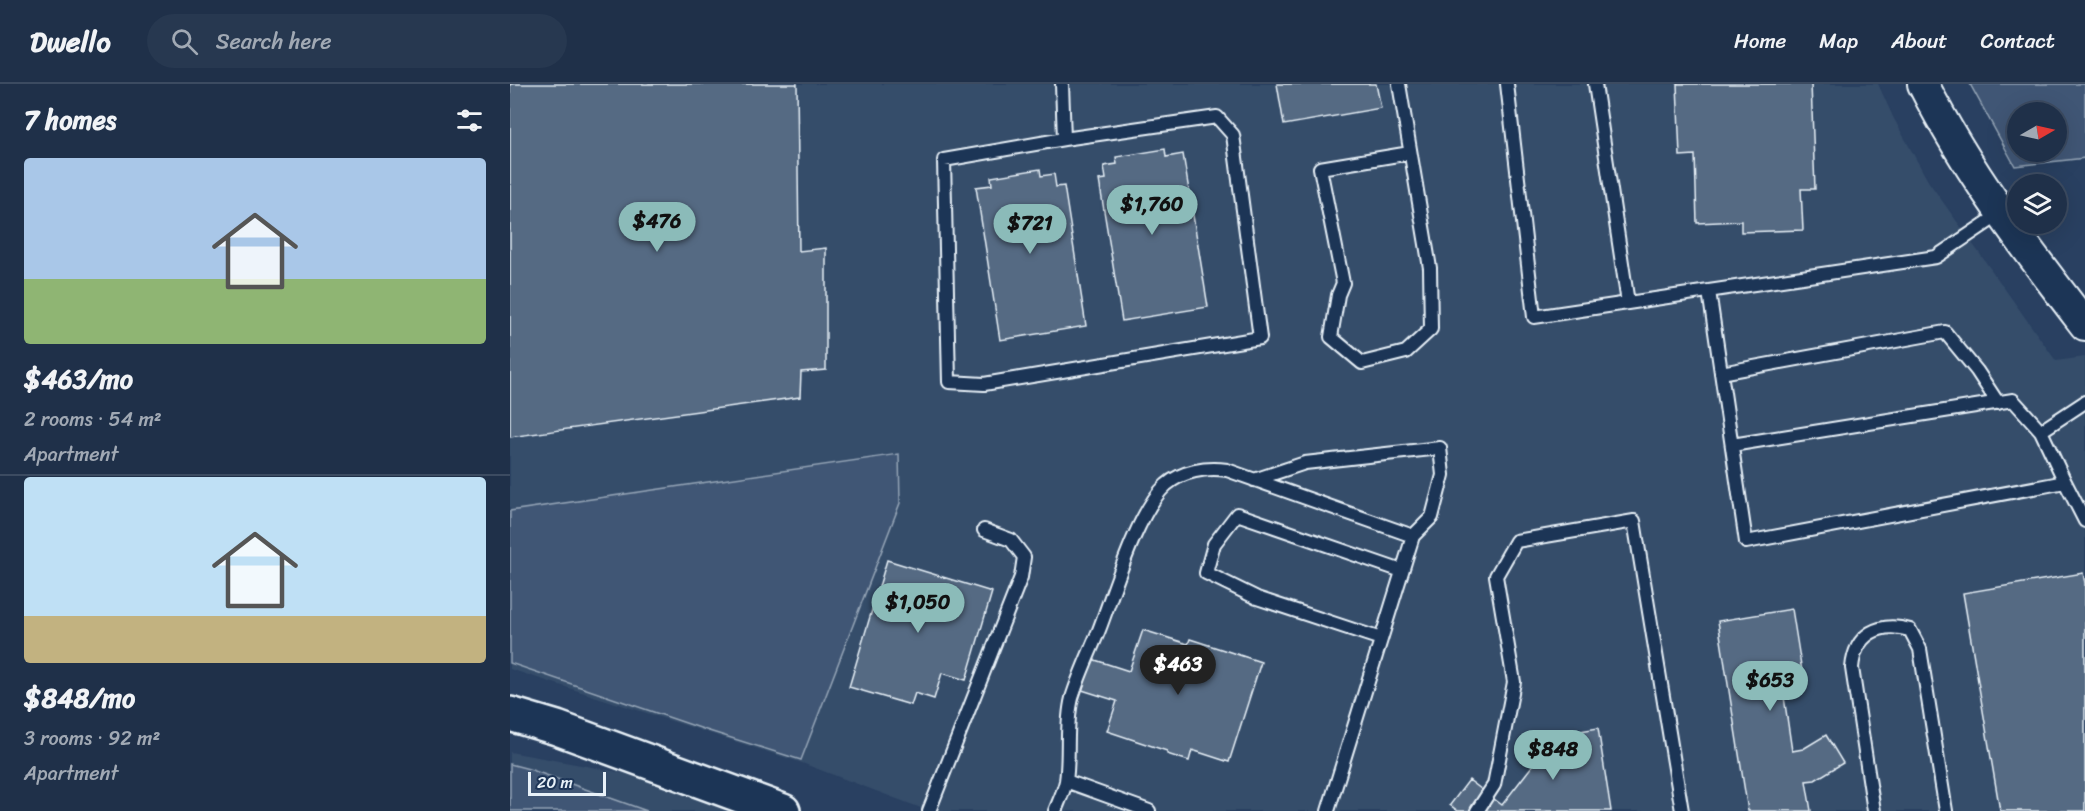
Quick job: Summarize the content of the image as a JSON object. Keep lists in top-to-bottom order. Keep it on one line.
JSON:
{"scale_bar":"20 m","north":"right","page":{"header":"Dwello","search":"Search here","nav":["Home","Map","About","Contact"],"heading":"7 homes","list":[{"name":"$463/mo","note":"2 rooms · 54 m² · Apartment"},{"name":"$848/mo","note":"3 rooms · 92 m² · Apartment"}],"price":["$1,760","$476","$721","$1,050","$463","$653","$848"],"scale":"20 m"}}
